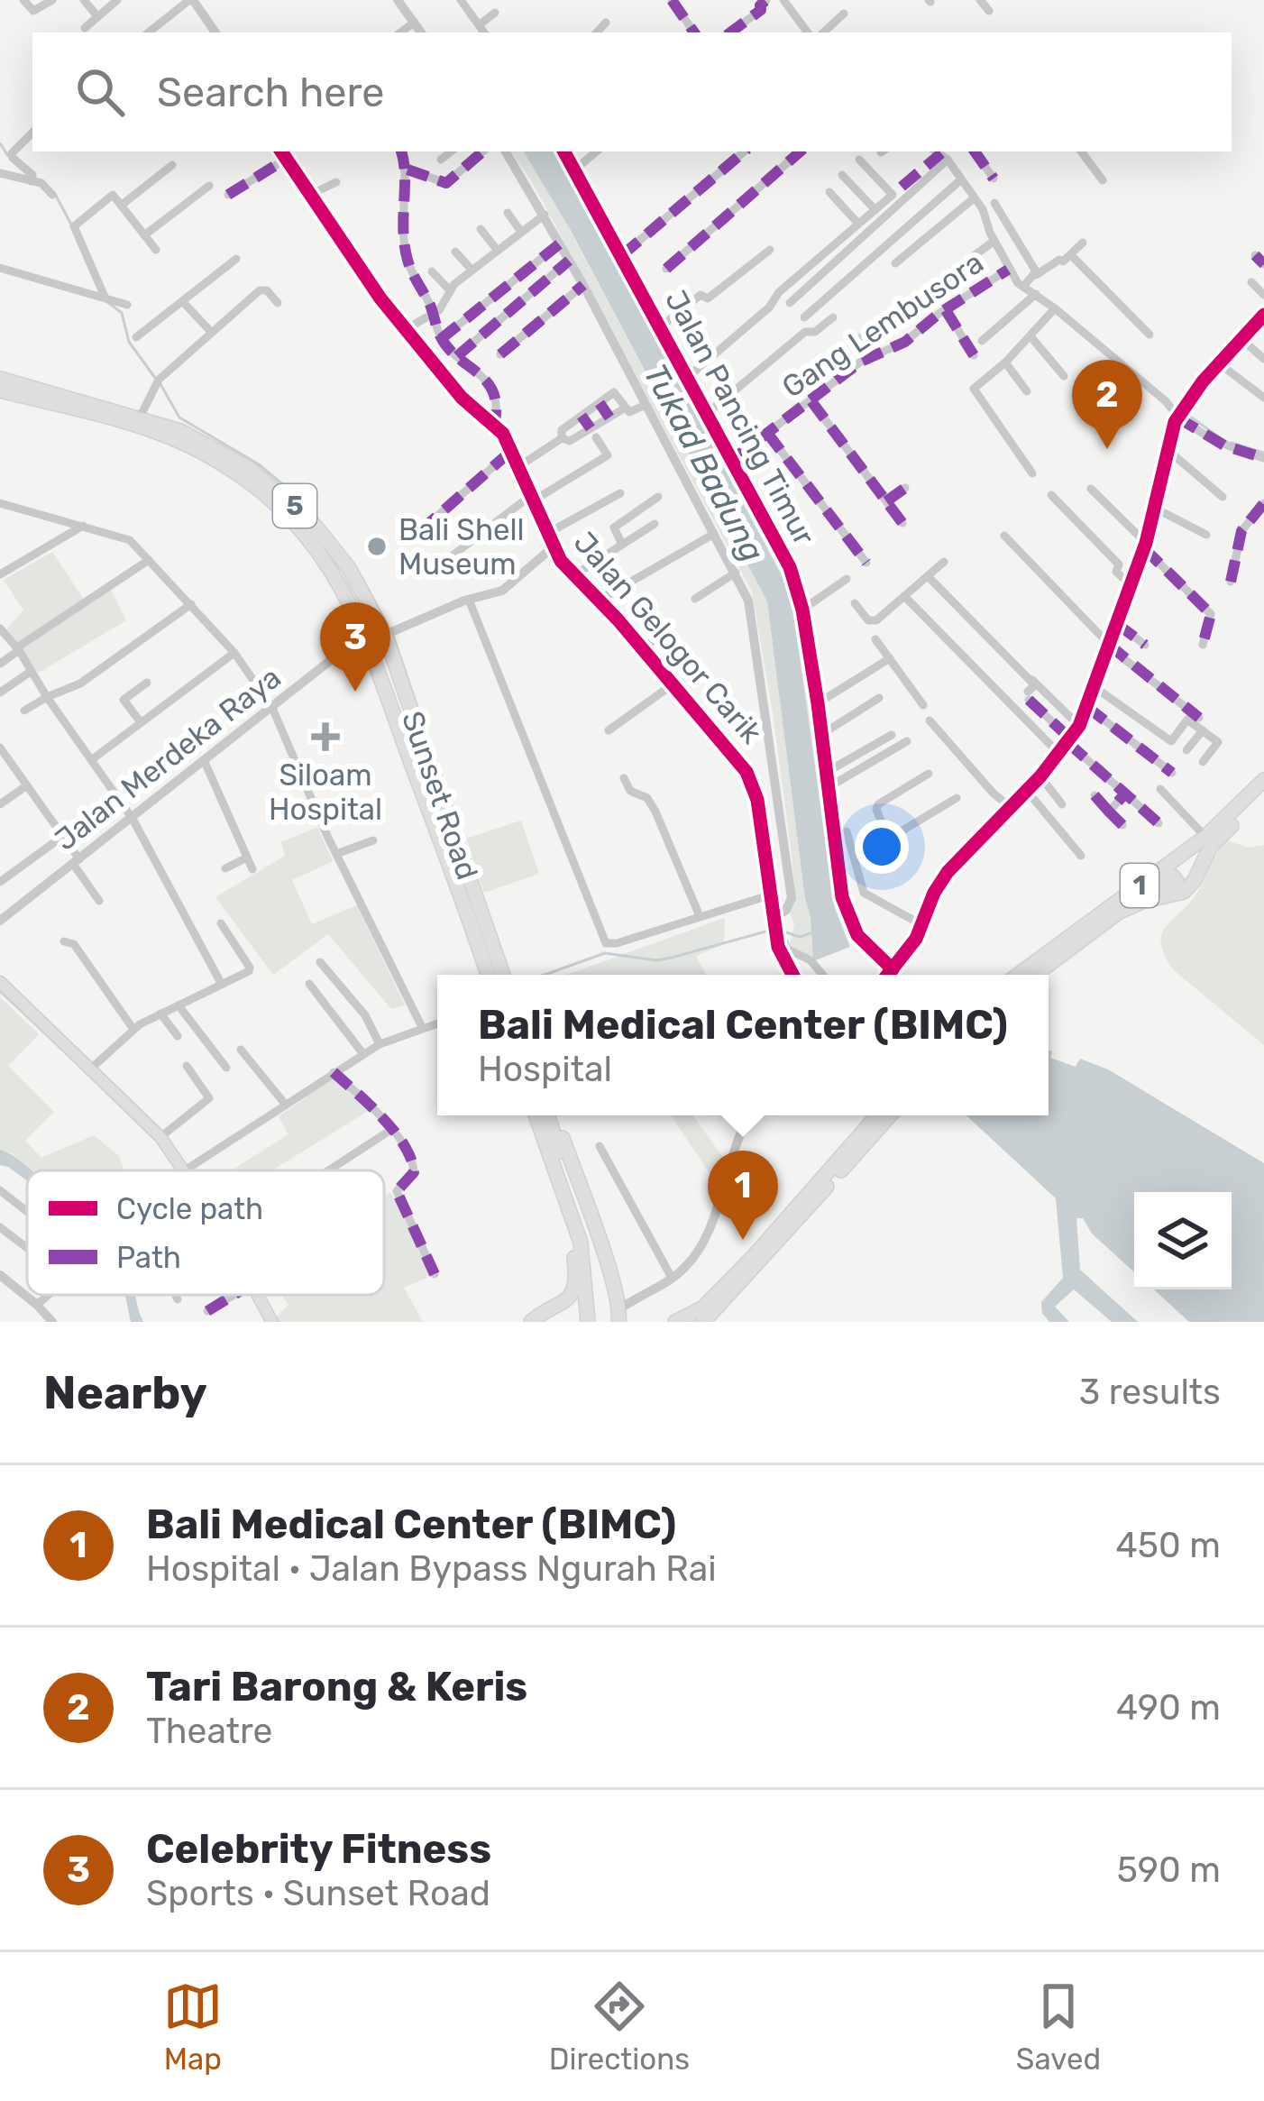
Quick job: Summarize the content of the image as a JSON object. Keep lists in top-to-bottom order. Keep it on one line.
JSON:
{"streets":{"highway":["5","Sunset Road","1"],"street":["Gang Lembusora","Jalan Pancing Timur","Jalan Gelogor Carik","Jalan Merdeka Raya"]},"crossings":[["Gang Lembusora","Jalan Pancing Timur"],["Jalan Merdeka Raya","Sunset Road"]],"water":["Tukad Badung"],"places":{"other":["Bali Shell Museum"],"health":["Siloam Hospital"]},"legend":["Cycle path","Path"],"page":{"search":"Search here","pins":["2","3","1"],"popup":["Bali Medical Center (BIMC)","Hospital"],"heading":["Nearby","3 results"],"list":[{"mark":"1","name":"Bali Medical Center (BIMC)","note":"Hospital · Jalan Bypass Ngurah Rai","value":"450 m"},{"mark":"2","name":"Tari Barong & Keris","note":"Theatre","value":"490 m"},{"mark":"3","name":"Celebrity Fitness","note":"Sports · Sunset Road","value":"590 m"}],"nav":["Map","Directions","Saved"]}}
